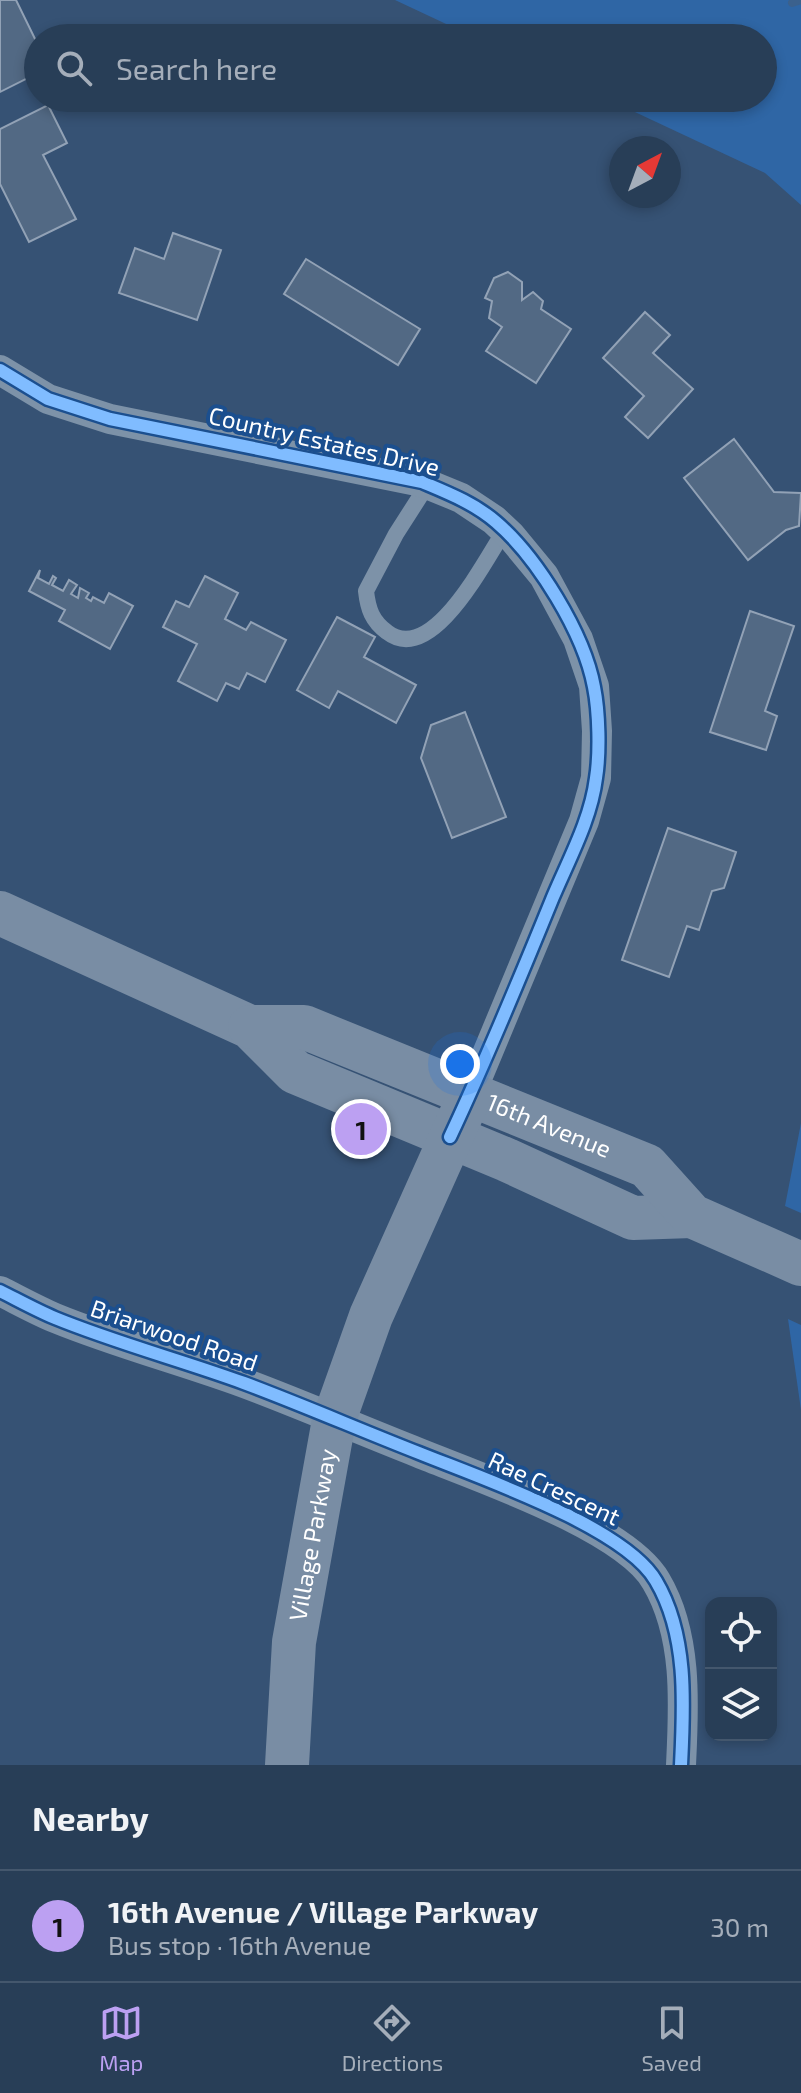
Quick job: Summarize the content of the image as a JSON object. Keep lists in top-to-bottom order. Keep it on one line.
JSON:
{"streets":{"main road":["Country Estates Drive","16th Avenue","Village Parkway"],"street":["Briarwood Road","Rae Crescent"]},"crossings":[["Country Estates Drive","16th Avenue"],["Country Estates Drive","Village Parkway"],["16th Avenue","Village Parkway"],["Briarwood Road","Rae Crescent"],["Briarwood Road","Village Parkway"],["Rae Crescent","Village Parkway"]],"north":"top right","page":{"search":"Search here","pins":"1","heading":"Nearby","list":[{"mark":"1","name":"16th Avenue / Village Parkway","note":"Bus stop · 16th Avenue","value":"30 m"}],"nav":["Map","Directions","Saved"]}}
